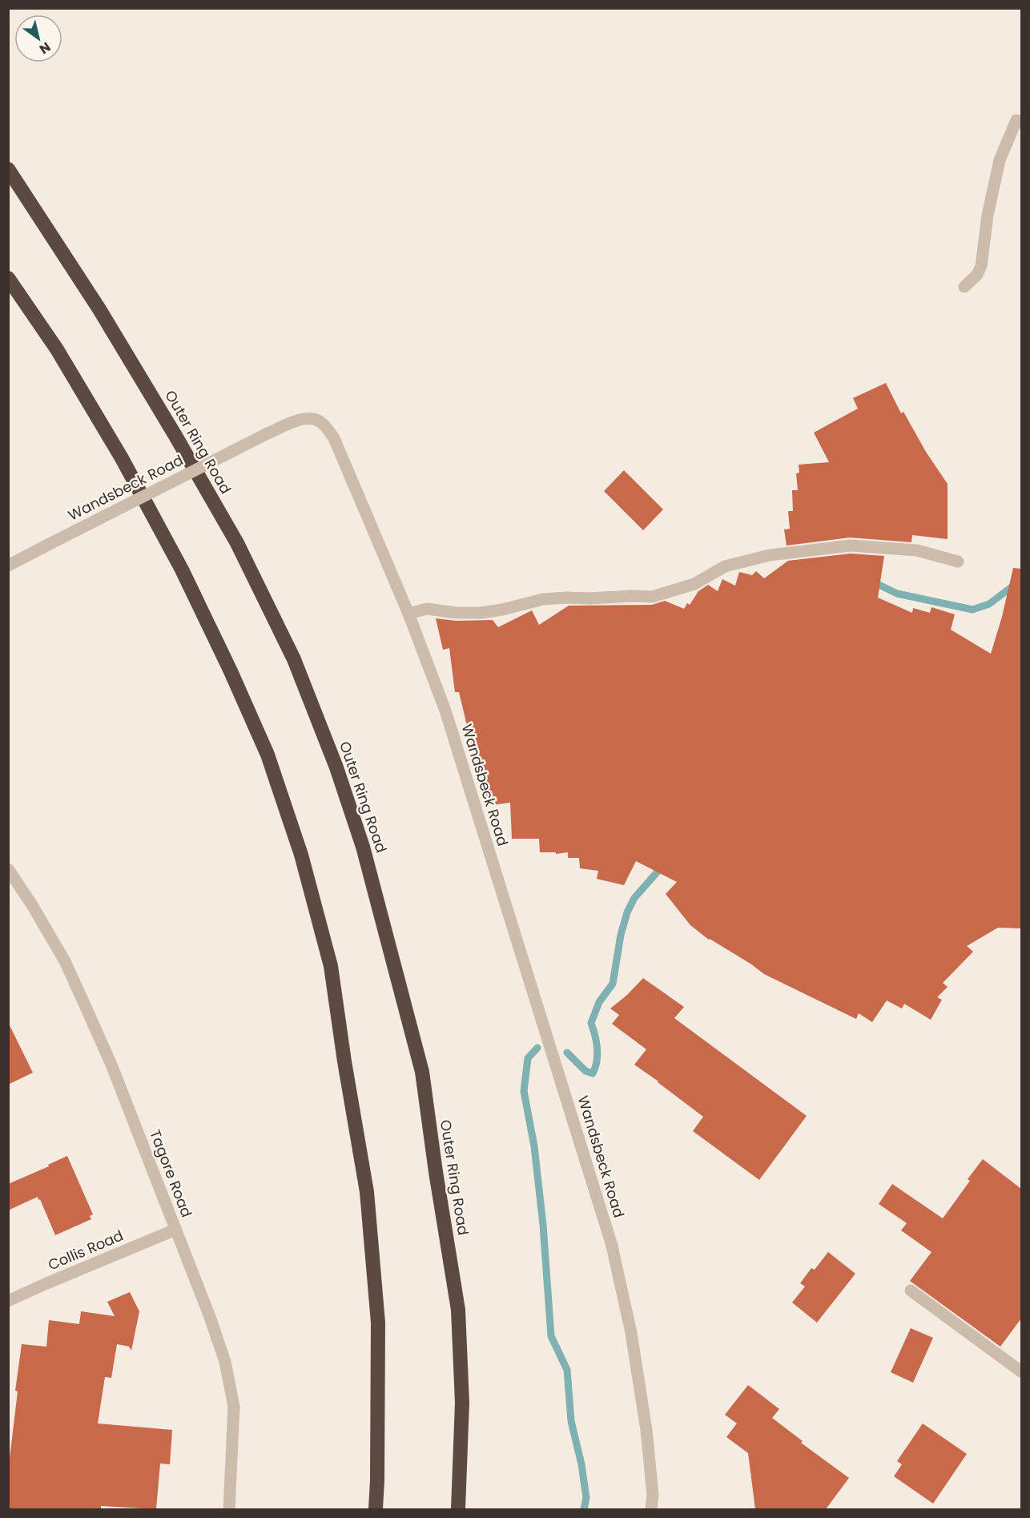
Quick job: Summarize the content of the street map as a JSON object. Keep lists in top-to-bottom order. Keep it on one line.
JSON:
{"streets":{"highway":["Outer Ring Road"],"street":["Wandsbeck Road","Tagore Road","Collis Road"]},"crossings":[["Tagore Road","Collis Road"]],"north":"bottom right"}
